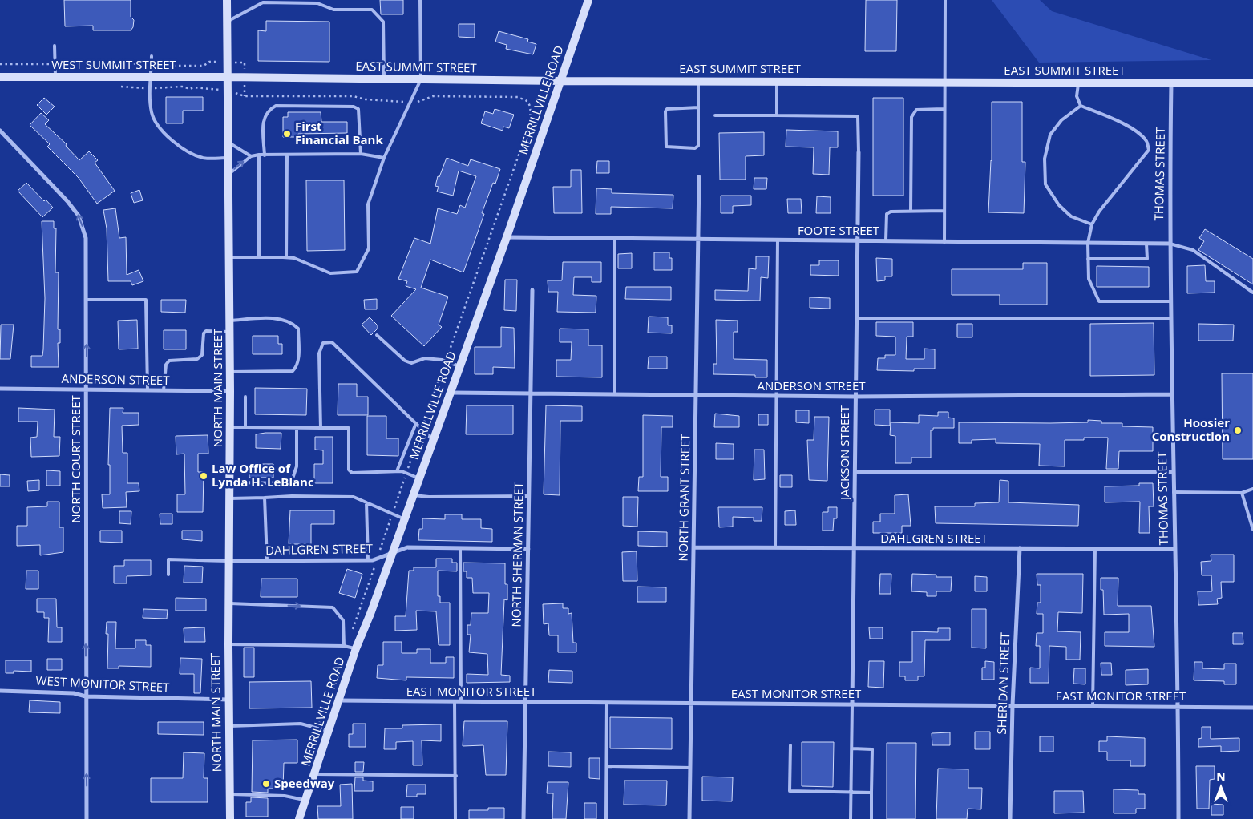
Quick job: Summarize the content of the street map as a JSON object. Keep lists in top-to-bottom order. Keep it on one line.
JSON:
{"streets":{"street":["WEST SUMMIT STREET","EAST SUMMIT STREET","MERRILLVILLE ROAD","THOMAS STREET","FOOTE STREET","ANDERSON STREET","NORTH MAIN STREET","JACKSON STREET","NORTH COURT STREET","NORTH GRANT STREET","DAHLGREN STREET","NORTH SHERMAN STREET","SHERIDAN STREET","WEST MONITOR STREET","EAST MONITOR STREET"]},"crossings":[["WEST SUMMIT STREET","EAST SUMMIT STREET"],["WEST SUMMIT STREET","NORTH MAIN STREET"],["EAST SUMMIT STREET","MERRILLVILLE ROAD"],["EAST SUMMIT STREET","THOMAS STREET"],["EAST SUMMIT STREET","NORTH MAIN STREET"],["MERRILLVILLE ROAD","FOOTE STREET"],["MERRILLVILLE ROAD","ANDERSON STREET"],["MERRILLVILLE ROAD","DAHLGREN STREET"],["MERRILLVILLE ROAD","EAST MONITOR STREET"],["THOMAS STREET","FOOTE STREET"],["THOMAS STREET","ANDERSON STREET"],["THOMAS STREET","DAHLGREN STREET"],["THOMAS STREET","EAST MONITOR STREET"],["FOOTE STREET","JACKSON STREET"],["FOOTE STREET","NORTH GRANT STREET"],["ANDERSON STREET","NORTH MAIN STREET"],["ANDERSON STREET","JACKSON STREET"],["ANDERSON STREET","NORTH COURT STREET"],["ANDERSON STREET","NORTH GRANT STREET"],["ANDERSON STREET","NORTH SHERMAN STREET"],["NORTH MAIN STREET","DAHLGREN STREET"],["NORTH MAIN STREET","WEST MONITOR STREET"],["JACKSON STREET","DAHLGREN STREET"],["JACKSON STREET","EAST MONITOR STREET"],["NORTH COURT STREET","WEST MONITOR STREET"],["NORTH GRANT STREET","DAHLGREN STREET"],["NORTH GRANT STREET","EAST MONITOR STREET"],["DAHLGREN STREET","NORTH SHERMAN STREET"],["DAHLGREN STREET","SHERIDAN STREET"],["NORTH SHERMAN STREET","EAST MONITOR STREET"],["SHERIDAN STREET","EAST MONITOR STREET"]],"one_way":["NORTH COURT STREET"],"places":["First Financial Bank","Hoosier Construction","Law Office of Lynda H. LeBlanc","Speedway"],"north":"top"}
